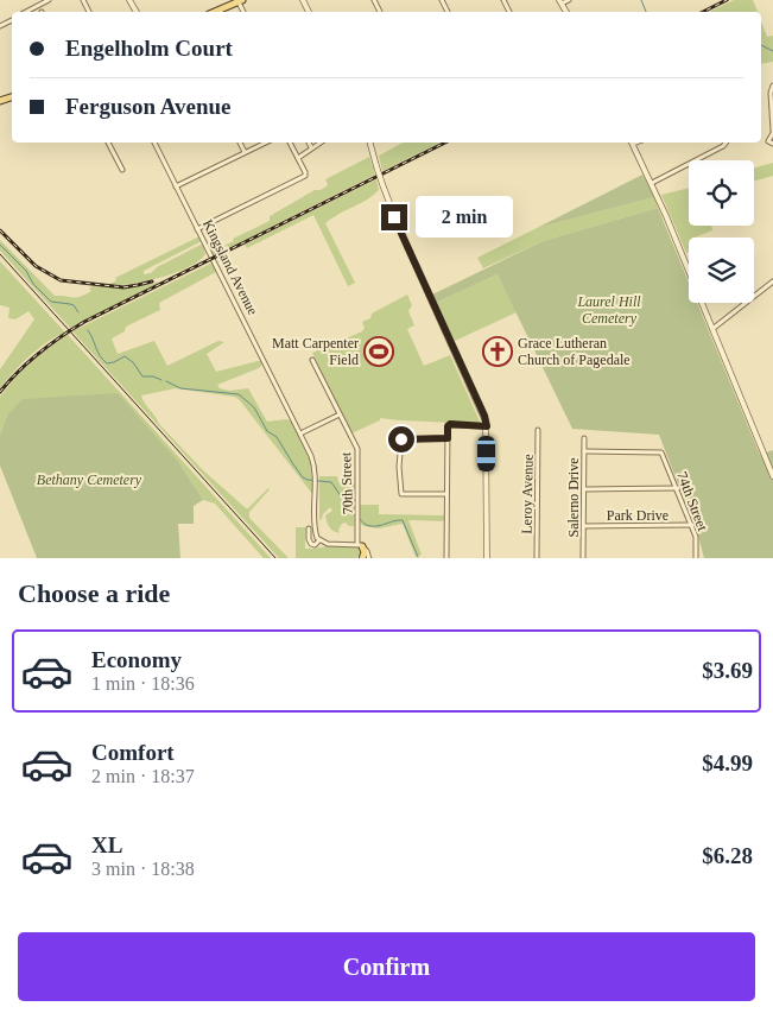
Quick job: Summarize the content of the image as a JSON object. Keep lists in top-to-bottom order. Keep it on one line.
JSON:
{"streets":{"street":["Kingsland Avenue","70th Street","Leroy Avenue","Salerno Drive","74th Street","Park Drive"]},"crossings":[["Salerno Drive","74th Street"],["Salerno Drive","Park Drive"],["74th Street","Park Drive"]],"parks":["Laurel Hill Cemetery","Bethany Cemetery"],"places":{"sports":["Matt Carpenter Field"],"church":["Grace Lutheran Church of Pagedale"]},"page":{"banner":["Engelholm Court","Ferguson Avenue"],"bubble":"2 min","heading":"Choose a ride","list":[{"name":"Economy","note":"1 min · 18:36","value":"$3.69"},{"name":"Comfort","note":"2 min · 18:37","value":"$4.99"},{"name":"XL","note":"3 min · 18:38","value":"$6.28"}],"buttons":"Confirm"}}
